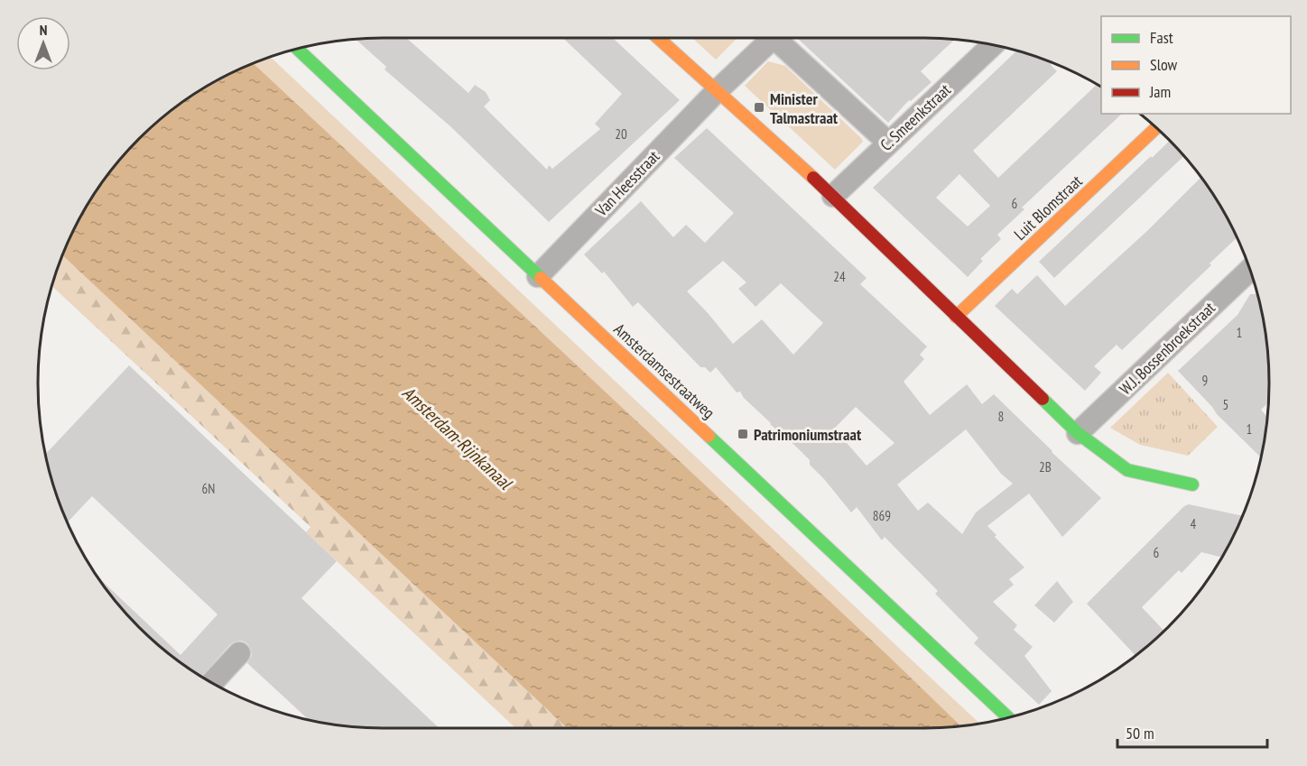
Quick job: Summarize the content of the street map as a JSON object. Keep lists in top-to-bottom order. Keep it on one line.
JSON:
{"streets":{"street":["C. Smeenkstraat","Van Heesstraat","Luit Blomstraat","W.J. Bossenbroekstraat","Amsterdamsestraatweg"]},"crossings":[["Van Heesstraat","Amsterdamsestraatweg"]],"water":["Amsterdam-Rijnkanaal"],"places":{"transit":["Minister Talmastraat","Patrimoniumstraat"]},"house_numbers":["20","6","24","1","9","5","8","1","2B","6N","869","4","6"],"legend":["Fast","Slow","Jam"],"scale_bar":"50 m","north":"top"}
